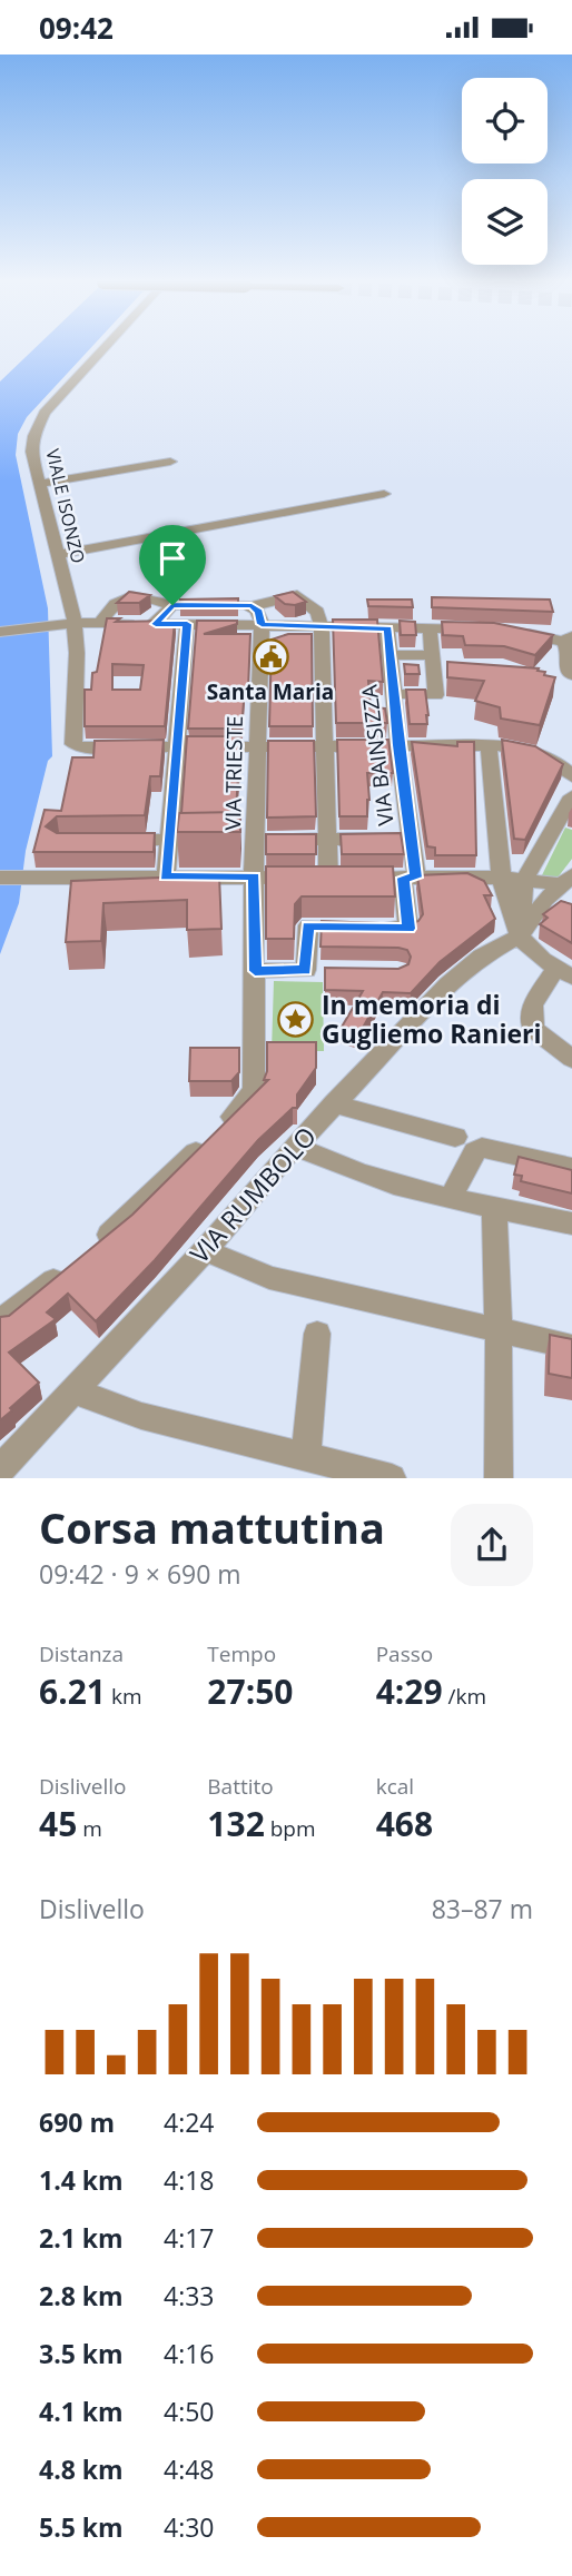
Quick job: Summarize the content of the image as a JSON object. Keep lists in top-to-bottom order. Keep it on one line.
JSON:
{"streets":{"street":["VIALE ISONZO","VIA BAINSIZZA","VIA TRIESTE","VIA RUMBOLO"]},"crossings":[["VIA BAINSIZZA","VIA TRIESTE"]],"places":{"public building":["Santa Maria"],"place":["In memoria di Gugliemo Ranieri"]},"page":{"status":"09:42","heading":["Corsa mattutina","09:42 · 9 × 690 m"],"stats":[["Distanza","6.21 km"],["Tempo","27:50"],["Passo","4:29 /km"],["Dislivello","45 m"],["Battito","132 bpm"],["kcal","468"]],"chart":["Dislivello","83–87 m"],"list":[{"name":"690 m","note":"4:24"},{"name":"1.4 km","note":"4:18"},{"name":"2.1 km","note":"4:17"},{"name":"2.8 km","note":"4:33"},{"name":"3.5 km","note":"4:16"},{"name":"4.1 km","note":"4:50"},{"name":"4.8 km","note":"4:48"},{"name":"5.5 km","note":"4:30"}]}}
